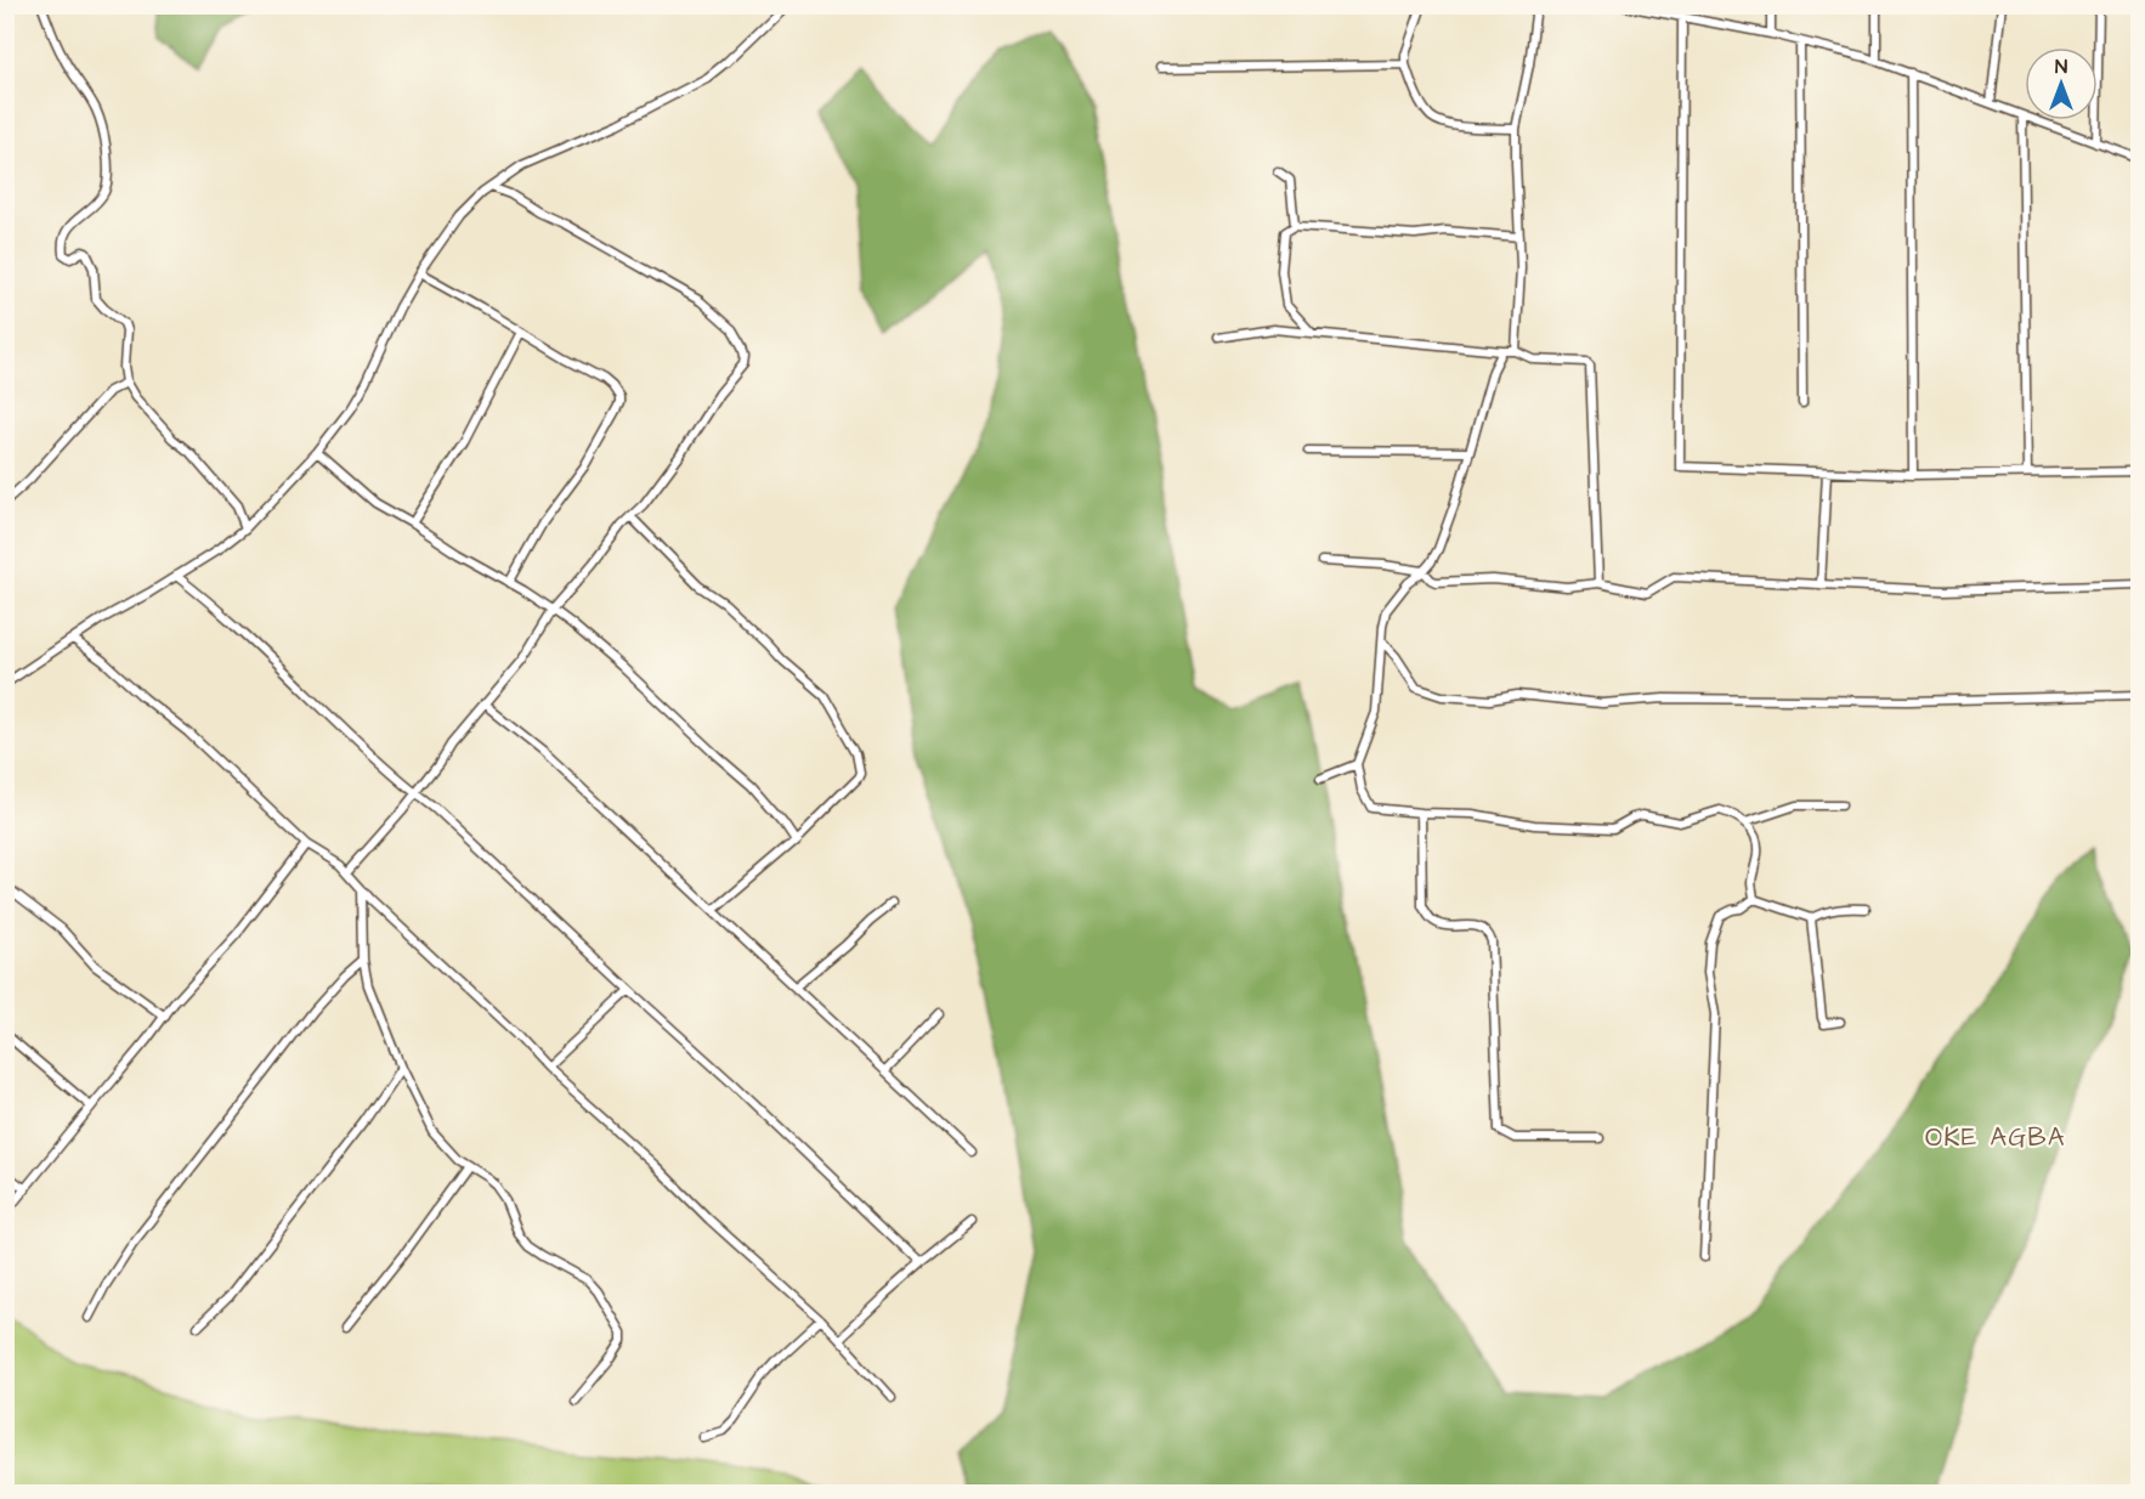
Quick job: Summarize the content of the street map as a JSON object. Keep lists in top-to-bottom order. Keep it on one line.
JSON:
{"districts":["OKE AGBA"],"north":"top"}
